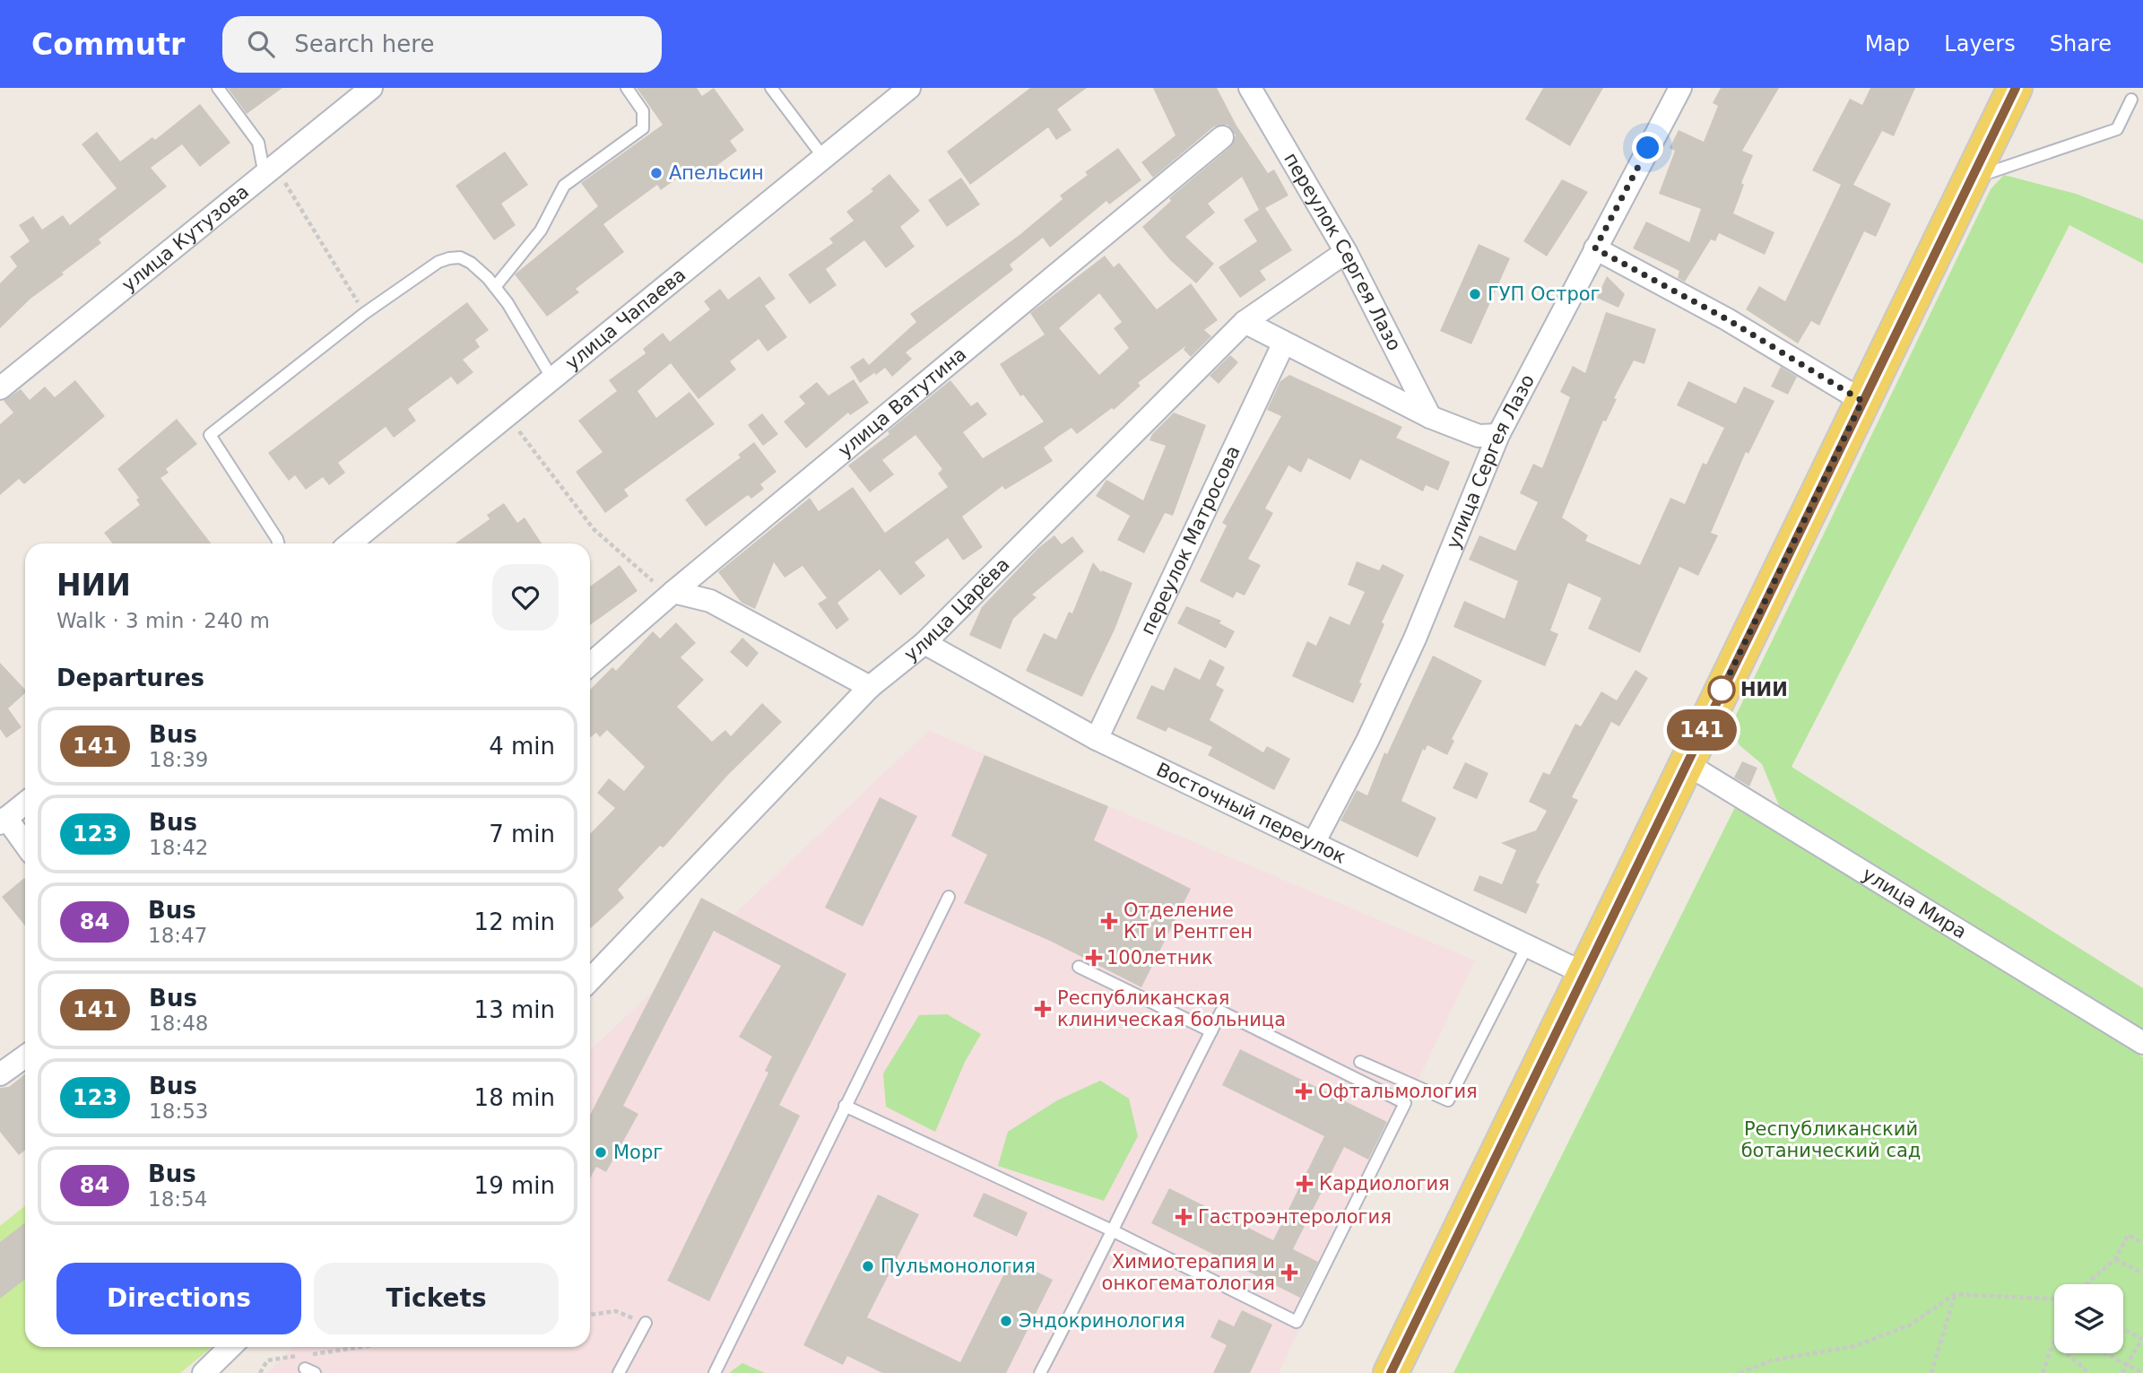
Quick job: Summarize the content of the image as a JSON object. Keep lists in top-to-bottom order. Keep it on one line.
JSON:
{"streets":{"street":["улица Кутузова","переулок Сергея Лазо","улица Чапаева","улица Ватутина","улица Сергея Лазо","переулок Матросова","улица Царёва","Восточный переулок","улица Мира"]},"crossings":[["переулок Сергея Лазо","улица Царёва"],["улица Сергея Лазо","Восточный переулок"],["переулок Матросова","Восточный переулок"],["улица Царёва","Восточный переулок"]],"parks":["Республиканский ботанический сад"],"places":{"other":["Апельсин","ГУП Острог","НИИ","Морг","Пульмонология","Эндокринология"],"health":["Отделение КТ и Рентген","100летник","Республиканская клиническая больница","Офтальмология","Кардиология","Гастроэнтерология","Химиотерапия и онкогематология"]},"lines":["bus line 141"],"page":{"header":"Commutr","search":"Search here","nav":["Map","Layers","Share"],"on_map":"141","heading":[["НИИ","Walk · 3 min · 240 m"],"Departures"],"list":[{"mark":"141","name":"Bus","note":"18:39","value":"4 min"},{"mark":"123","name":"Bus","note":"18:42","value":"7 min"},{"mark":"84","name":"Bus","note":"18:47","value":"12 min"},{"mark":"141","name":"Bus","note":"18:48","value":"13 min"},{"mark":"123","name":"Bus","note":"18:53","value":"18 min"},{"mark":"84","name":"Bus","note":"18:54","value":"19 min"}],"buttons":["Directions","Tickets"]}}
